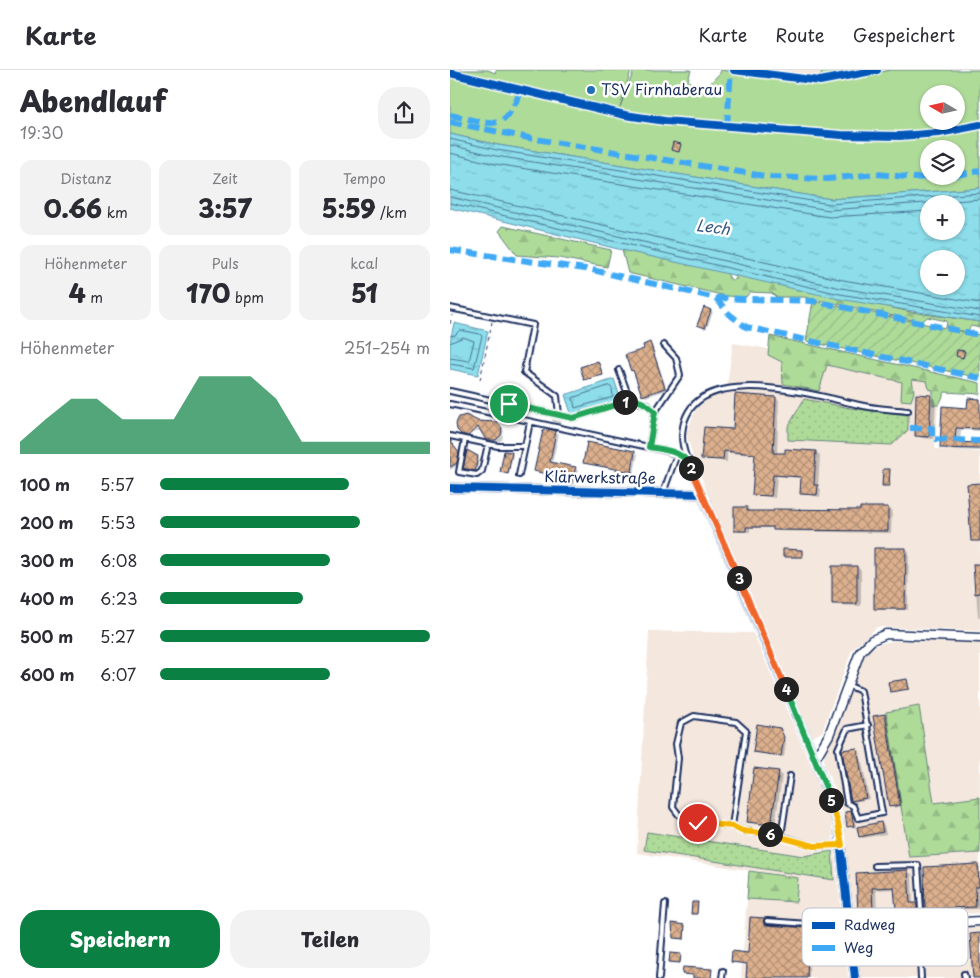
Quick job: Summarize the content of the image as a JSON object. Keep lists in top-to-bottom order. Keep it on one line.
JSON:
{"streets":{"street":["Klärwerkstraße"]},"water":["Lech"],"places":["TSV Firnhaberau"],"legend":["Radweg","Weg"],"north":"left","page":{"header":"Karte","nav":["Karte","Route","Gespeichert"],"heading":["Abendlauf","19:30"],"map_buttons":["+","−"],"stats":[["Distanz","0.66 km"],["Zeit","3:57"],["Tempo","5:59 /km"],["Höhenmeter","4 m"],["Puls","170 bpm"],["kcal","51"]],"chart":["Höhenmeter","251–254 m"],"pins":["1","2","3","4","5","6"],"list":[{"name":"100 m","note":"5:57"},{"name":"200 m","note":"5:53"},{"name":"300 m","note":"6:08"},{"name":"400 m","note":"6:23"},{"name":"500 m","note":"5:27"},{"name":"600 m","note":"6:07"}],"buttons":["Speichern","Teilen"]}}
